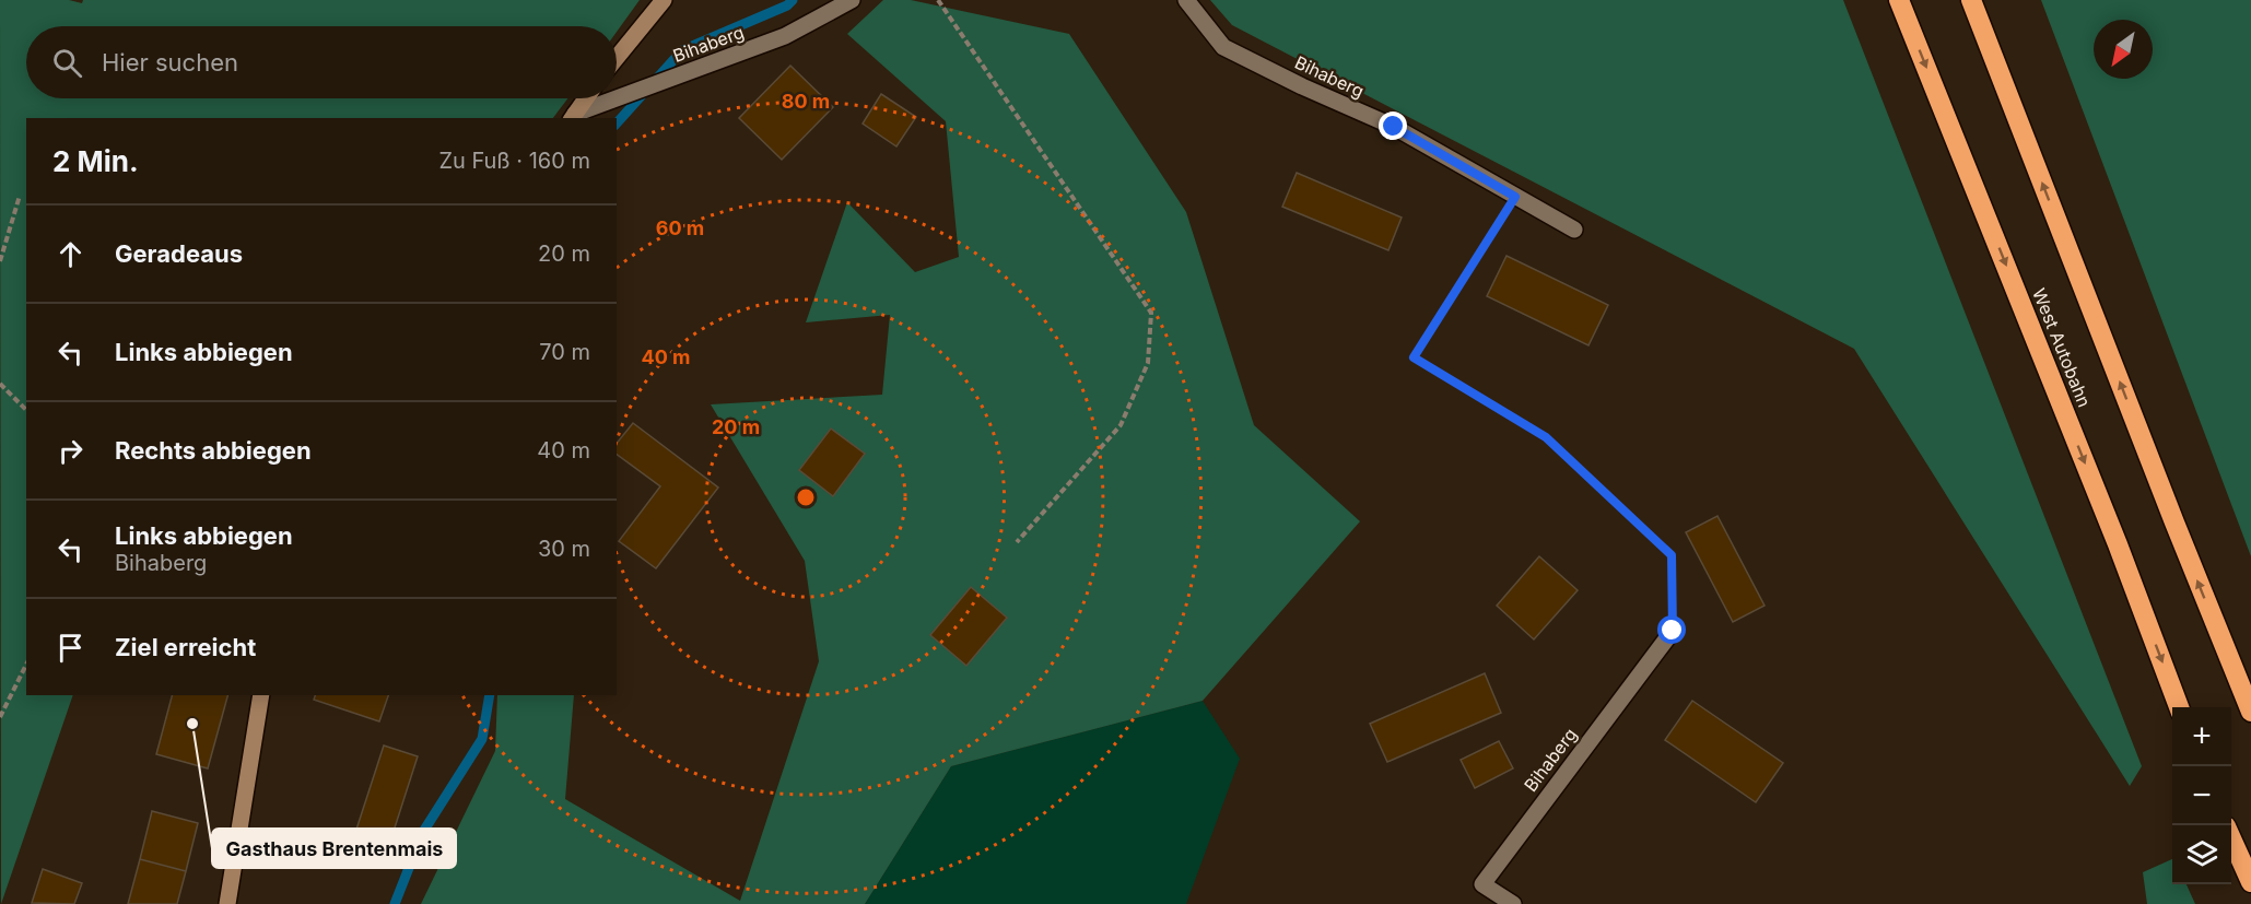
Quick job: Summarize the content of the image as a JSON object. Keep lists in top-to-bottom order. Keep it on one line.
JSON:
{"streets":{"highway":["West Autobahn"],"street":["Bihaberg"]},"places":["Gasthaus Brentenmais"],"north":"bottom left","page":{"search":"Hier suchen","heading":["2 Min.","Zu Fuß · 160 m"],"list":[["Geradeaus","20 m"],["Links abbiegen","70 m"],["Rechts abbiegen","40 m"],["Links abbiegen","Bihaberg","30 m"],"Ziel erreicht"],"map_buttons":["+","−"]},"rings":["80 m","60 m","40 m","20 m"]}
